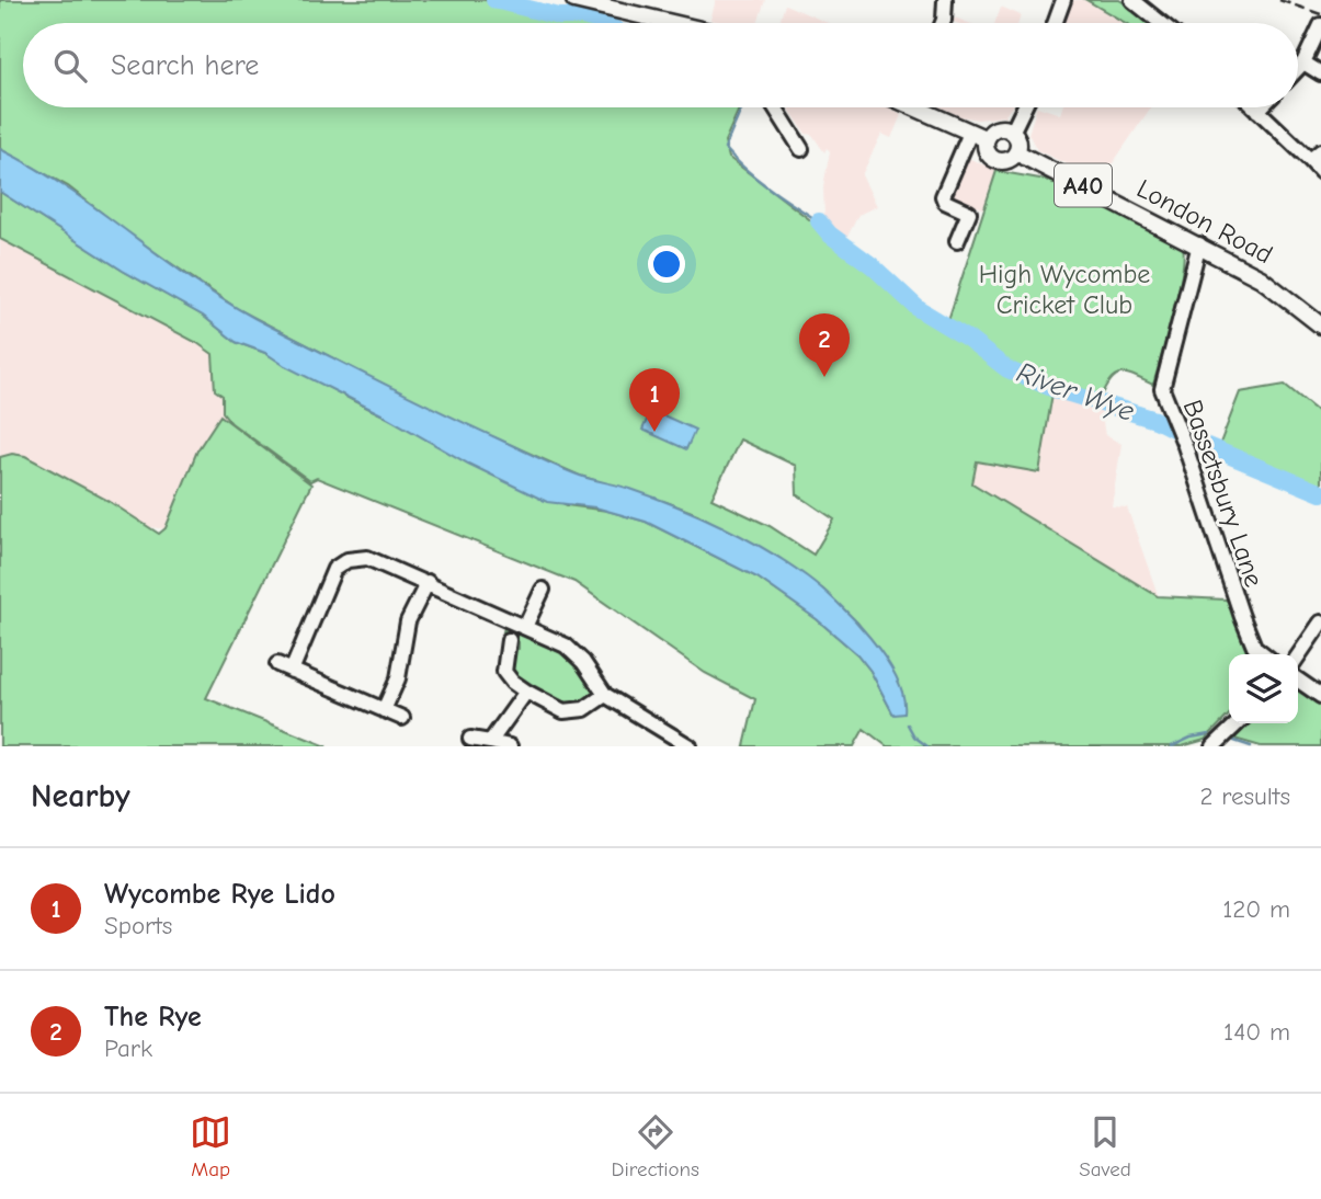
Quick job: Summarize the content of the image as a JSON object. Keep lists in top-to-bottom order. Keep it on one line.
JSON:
{"streets":{"main road":["A40","London Road"],"street":["Bassetsbury Lane"]},"crossings":[["A40","London Road"],["London Road","Bassetsbury Lane"]],"water":["River Wye"],"parks":["High Wycombe Cricket Club"],"page":{"search":"Search here","pins":["2","1"],"heading":["Nearby","2 results"],"list":[{"mark":"1","name":"Wycombe Rye Lido","note":"Sports","value":"120 m"},{"mark":"2","name":"The Rye","note":"Park","value":"140 m"}],"nav":["Map","Directions","Saved"]}}
